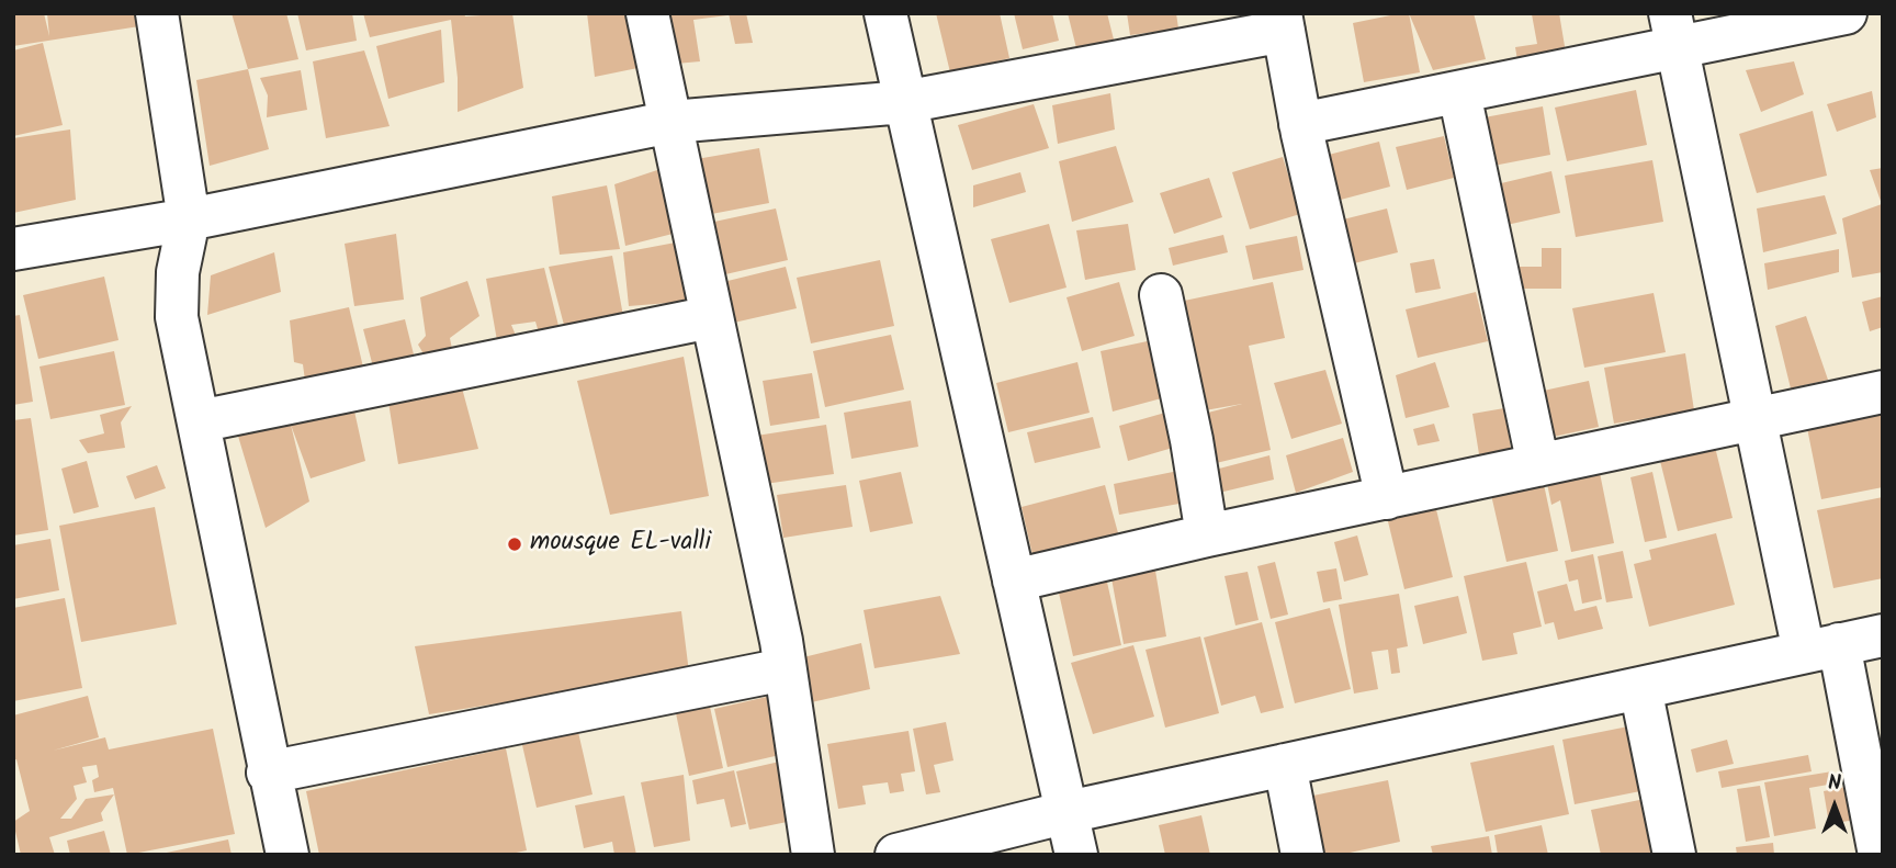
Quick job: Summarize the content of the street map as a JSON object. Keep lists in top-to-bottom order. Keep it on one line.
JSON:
{"places":["mousque EL-valli"],"north":"top"}
